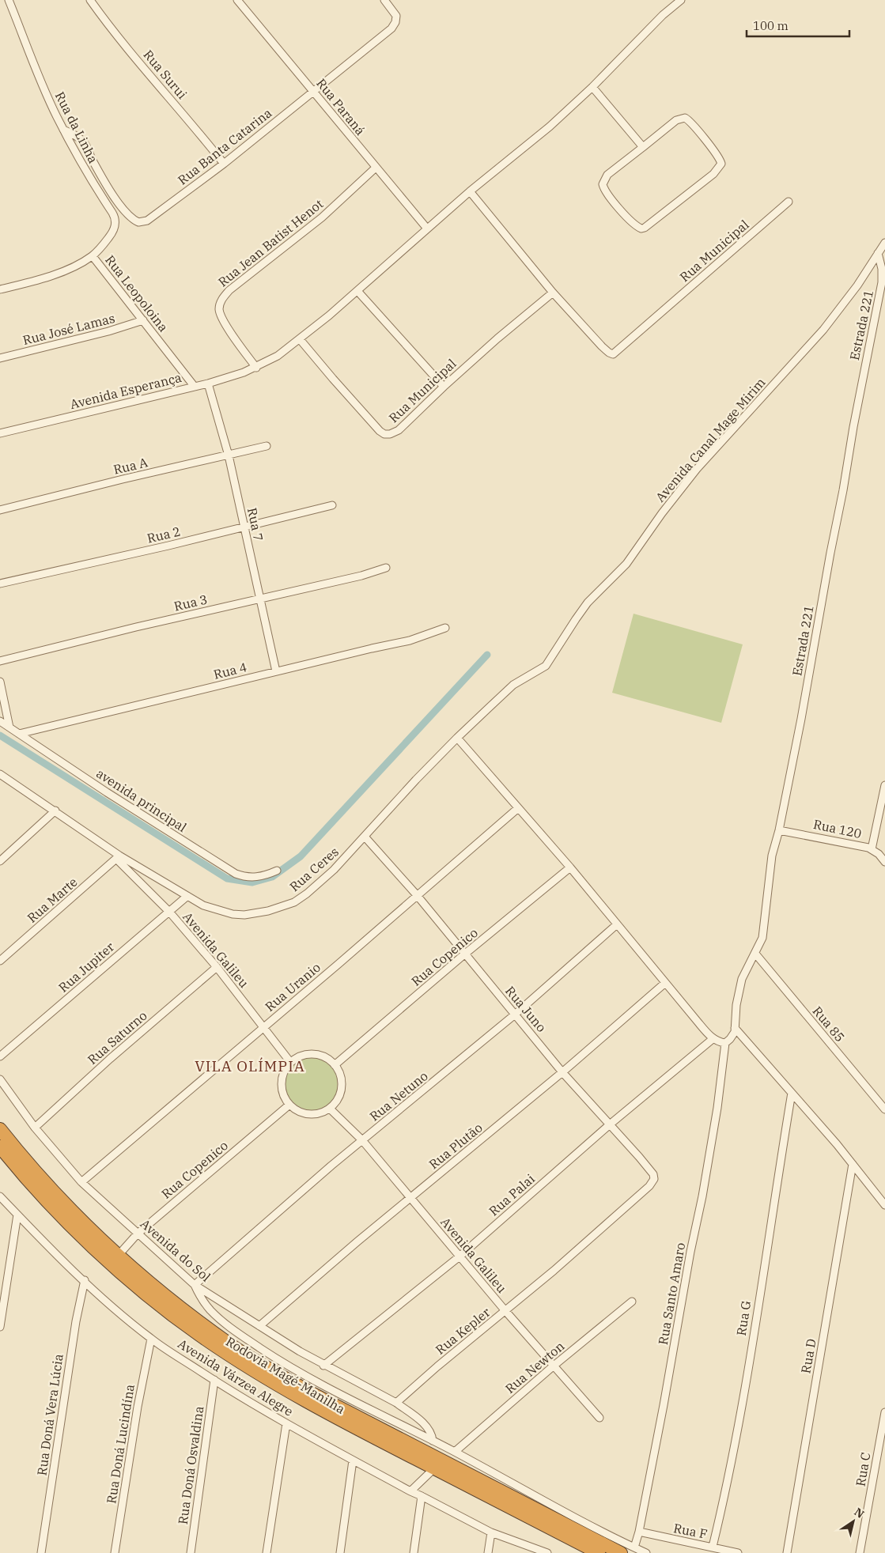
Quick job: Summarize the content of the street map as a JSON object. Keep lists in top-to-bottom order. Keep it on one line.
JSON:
{"streets":{"highway":["Rodovia Magé-Manilha"],"street":["Rua Surui","Rua Paraná","Rua da Linha","Rua Banta Catarina","Rua Jean Batist Henot","Rua Municipal","Rua Leopoloina","Estrada 221","Rua José Lamas","Avenida Esperança","Avenida Canal Mage Mirim","Rua A","Rua 7","Rua 2","Rua 3","Rua 4","avenida principal","Rua 120","Rua Ceres","Rua Marte","Avenida Galileu","Rua Copenico","Rua Jupiter","Rua Uranio","Rua Juno","Rua 85","Rua Saturno","Rua Netuno","Rua Plutão","Rua Palai","Avenida do Sol","Rua Santo Amaro","Rua G","Rua Kepler","Rua D","Rua Newton","Avenida Várzea Alegre","Rua Doná Vera Lúcia","Rua Doná Lucindína","Rua Doná Osvaldina","Rua C","Rua F"]},"crossings":[["Rua Surui","Rua Banta Catarina"],["Rua Paraná","Rua Banta Catarina"],["Rua Paraná","Rua Jean Batist Henot"],["Rua da Linha","Rua Banta Catarina"],["Rua da Linha","Rua Leopoloina"],["Rua Jean Batist Henot","Avenida Esperança"],["Rua Leopoloina","Rua José Lamas"],["Rua Leopoloina","Avenida Esperança"],["Estrada 221","Avenida Canal Mage Mirim"],["Estrada 221","Rua 120"],["Estrada 221","Rua 85"],["Avenida Esperança","Rua 7"],["Avenida Canal Mage Mirim","Rua Ceres"],["Rua A","Rua 7"],["Rua 7","Rua 2"],["Rua 7","Rua 3"],["Rua 7","Rua 4"],["Rua 4","avenida principal"],["Rua Ceres","Rua Marte"],["Rua Ceres","Avenida Galileu"],["Rua Ceres","Rua Jupiter"],["Rua Ceres","Rua Juno"],["Rua Marte","Avenida Galileu"],["Avenida Galileu","Rua Copenico"],["Avenida Galileu","Rua Jupiter"],["Avenida Galileu","Rua Uranio"],["Avenida Galileu","Rua Saturno"],["Avenida Galileu","Rua Netuno"],["Avenida Galileu","Rua Plutão"],["Avenida Galileu","Rua Palai"],["Avenida Galileu","Rua Kepler"],["Avenida Galileu","Rua Newton"],["Rua Copenico","Rua Juno"],["Rua Copenico","Avenida do Sol"],["Rua Copenico","Rodovia Magé-Manilha"],["Rua Uranio","Rua Juno"],["Rua Uranio","Avenida do Sol"],["Rua Juno","Rua Netuno"],["Rua Juno","Rua Plutão"],["Rua Juno","Rua Palai"],["Rua Juno","Rua Kepler"],["Rua Saturno","Avenida do Sol"],["Rua Netuno","Avenida do Sol"],["Rua Plutão","Avenida do Sol"],["Rua Palai","Avenida do Sol"],["Avenida do Sol","Rua Kepler"],["Rua Santo Amaro","Rua F"],["Rua G","Rua F"],["Avenida Várzea Alegre","Rua Doná Vera Lúcia"],["Avenida Várzea Alegre","Rua Doná Lucindína"],["Avenida Várzea Alegre","Rua Doná Osvaldina"]],"districts":["VILA OLÍMPIA"],"scale_bar":"100 m","north":"top right"}
